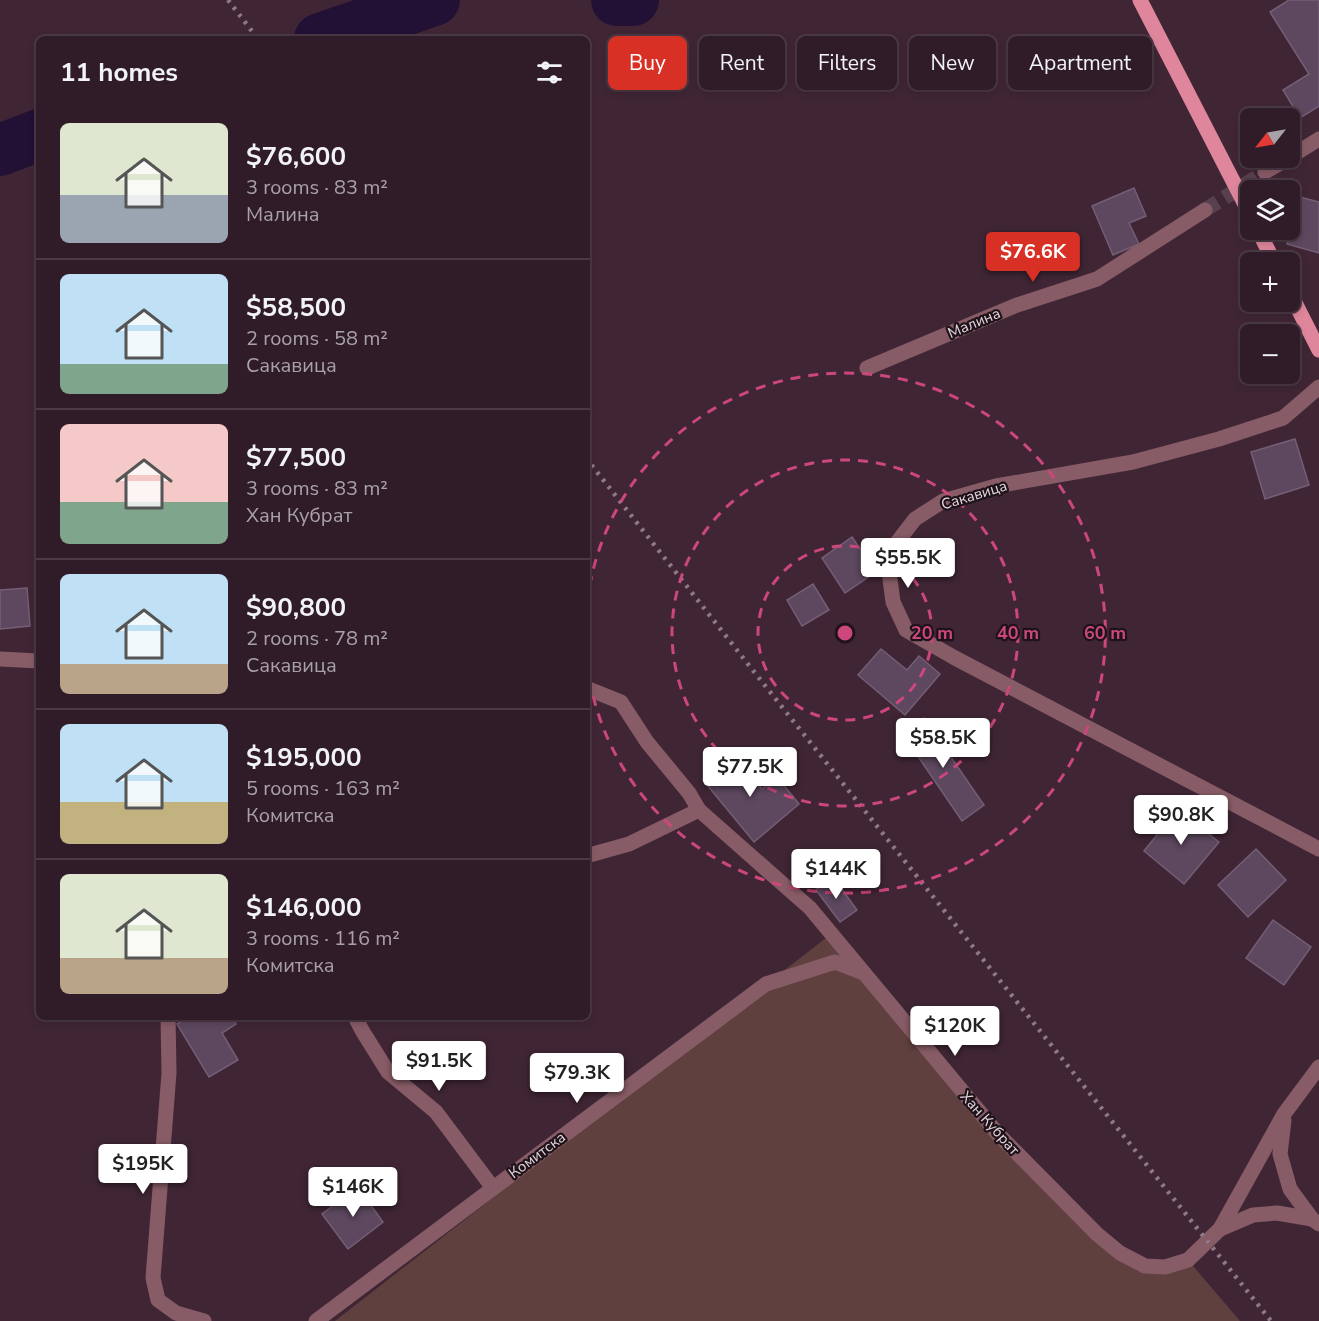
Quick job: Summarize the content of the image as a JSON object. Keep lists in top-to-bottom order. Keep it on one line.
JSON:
{"streets":{"street":["Малина","Сакавица","Хан Кубрат","Комитска"]},"crossings":[["Хан Кубрат","Комитска"]],"north":"bottom left","page":{"chip":["Buy","Rent","Filters","New","Apartment"],"heading":"11 homes","map_buttons":["+","−"],"list":[{"name":"$76,600","note":"3 rooms · 83 m² · Малина"},{"name":"$58,500","note":"2 rooms · 58 m² · Сакавица"},{"name":"$77,500","note":"3 rooms · 83 m² · Хан Кубрат"},{"name":"$90,800","note":"2 rooms · 78 m² · Сакавица"},{"name":"$195,000","note":"5 rooms · 163 m² · Комитска"},{"name":"$146,000","note":"3 rooms · 116 m² · Комитска"}],"price":["$76.6K","$55.5K","$58.5K","$77.5K","$90.8K","$144K","$120K","$91.5K","$79.3K","$195K","$146K"]},"rings":["20 m","40 m","60 m"]}
